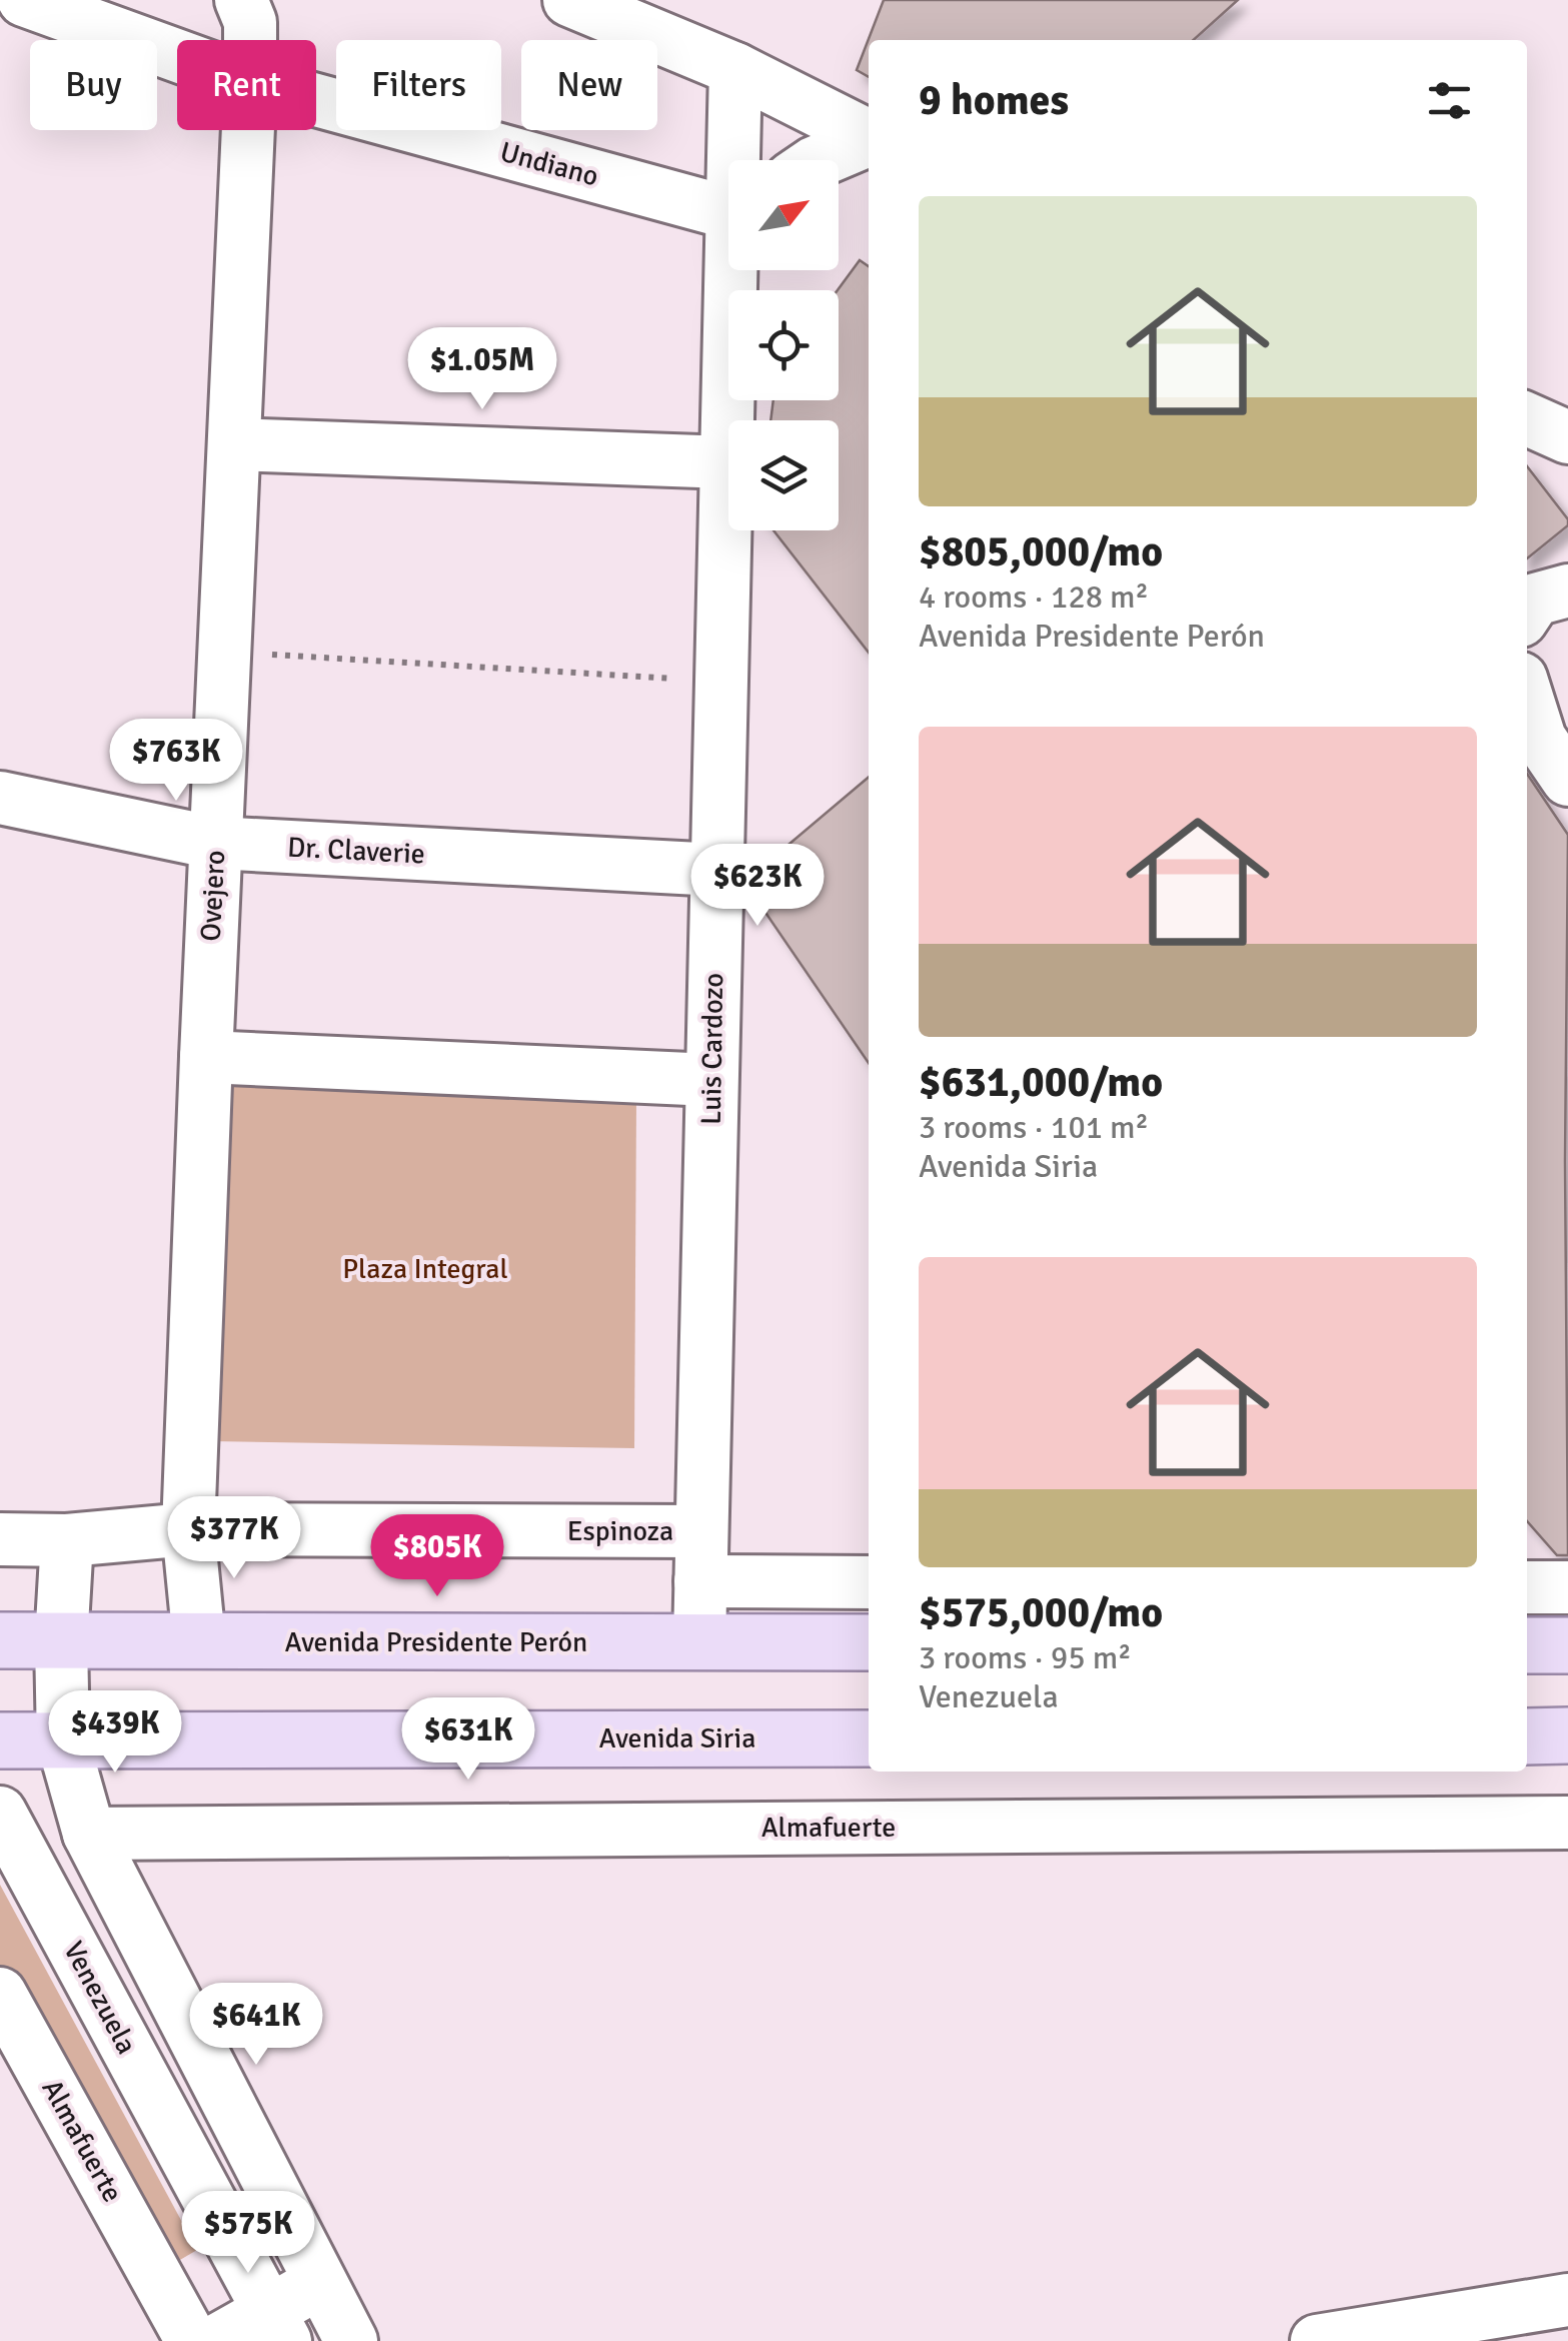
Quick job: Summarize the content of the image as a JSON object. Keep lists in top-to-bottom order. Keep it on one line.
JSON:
{"streets":{"main road":["Avenida Presidente Perón","Avenida Siria"],"street":["Undiano","Dr. Claverie","Ovejero","Luis Cardozo","Espinoza","Almafuerte","Venezuela"]},"crossings":[["Dr. Claverie","Ovejero"],["Dr. Claverie","Luis Cardozo"],["Ovejero","Espinoza"],["Ovejero","Avenida Presidente Perón"],["Luis Cardozo","Espinoza"],["Luis Cardozo","Avenida Presidente Perón"]],"parks":["Plaza Integral"],"north":"top right","page":{"chip":["Buy","Rent","Filters","New"],"heading":"9 homes","list":[{"name":"$805,000/mo","note":"4 rooms · 128 m² · Avenida Presidente Perón"},{"name":"$631,000/mo","note":"3 rooms · 101 m² · Avenida Siria"},{"name":"$575,000/mo","note":"3 rooms · 95 m² · Venezuela"}],"price":["$1.05M","$763K","$623K","$377K","$805K","$439K","$631K","$641K","$575K"]}}
